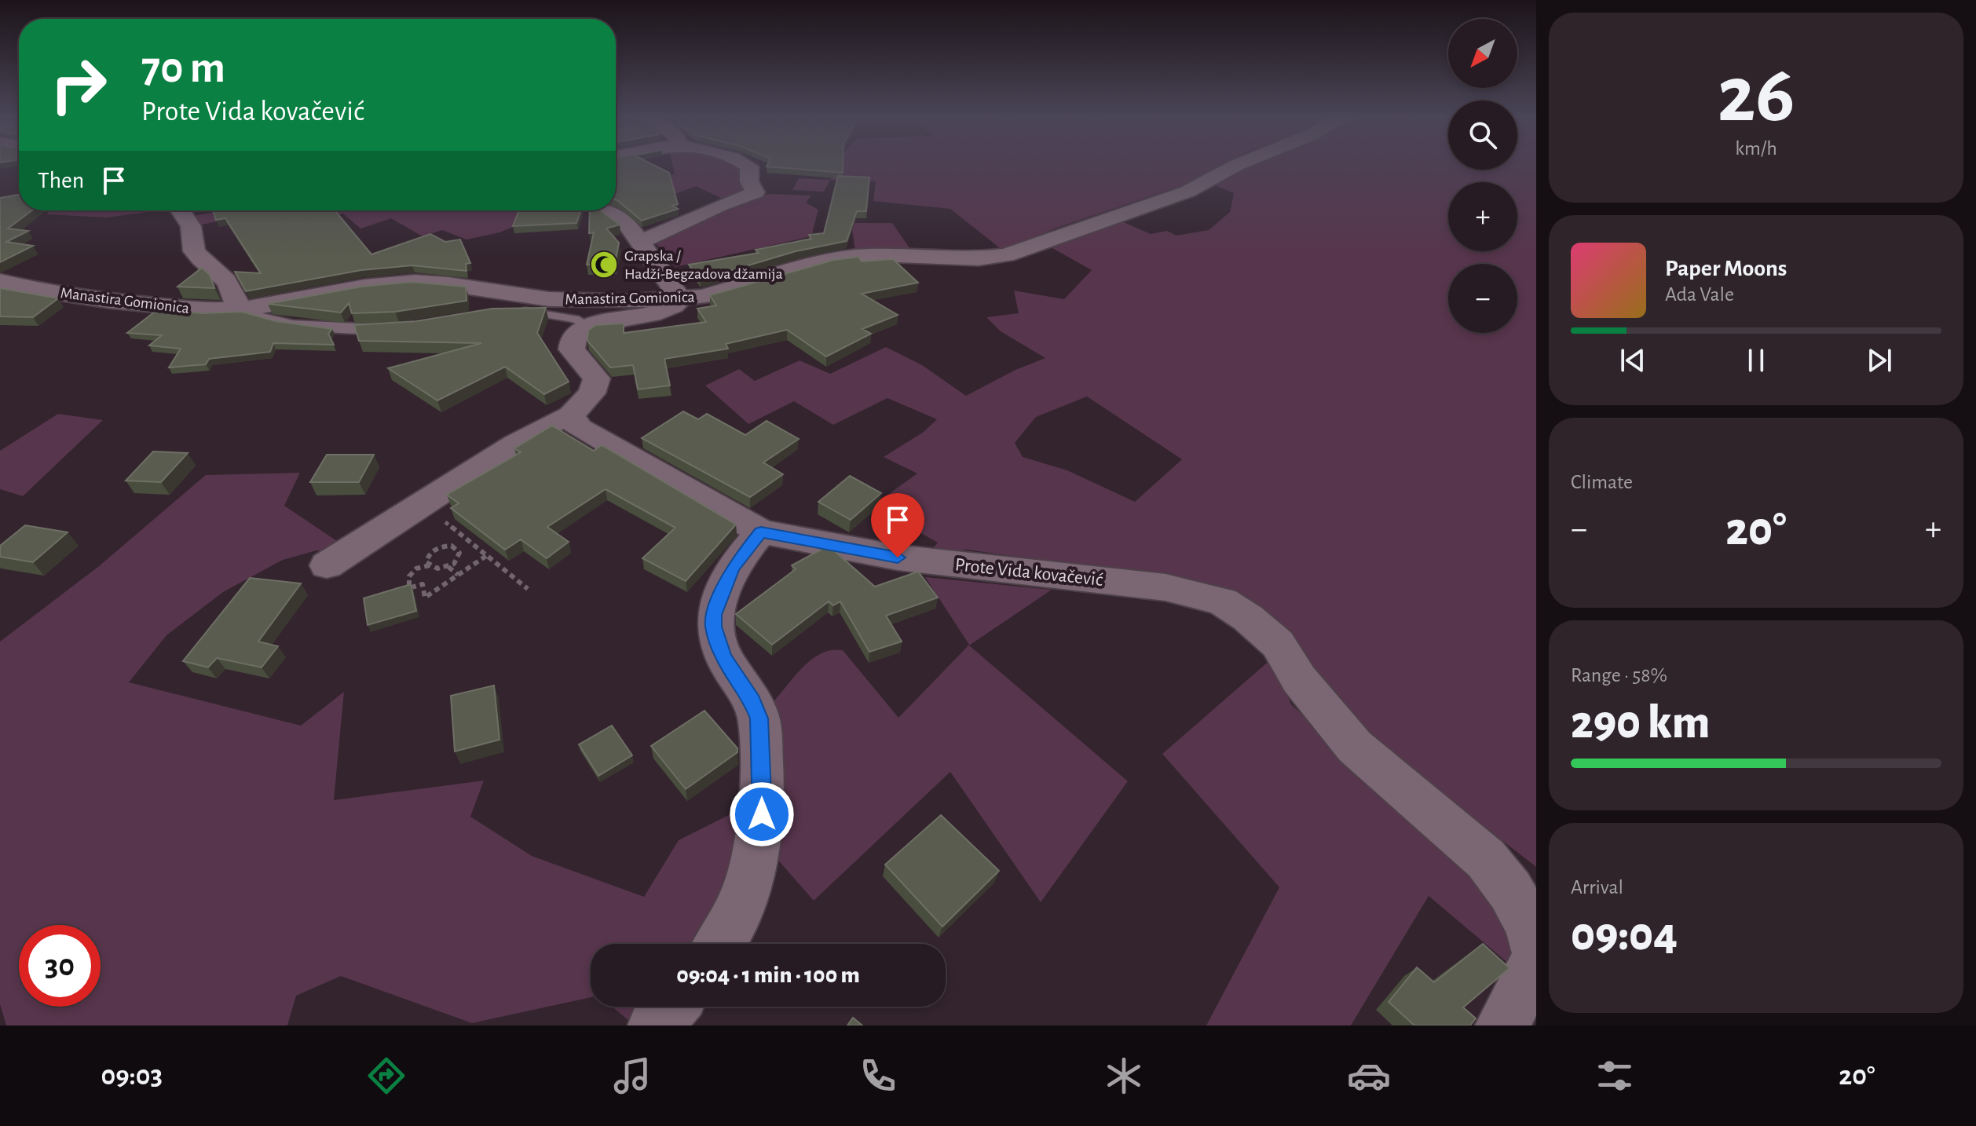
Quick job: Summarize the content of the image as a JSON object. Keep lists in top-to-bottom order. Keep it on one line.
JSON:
{"streets":{"street":["Manastira Gomionica","Prote Vida kovačević"]},"places":{"mosque":["Grapska / Hadži-Begzadova džamija"]},"north":"bottom left","page":{"tile":[["26","km/h"],"Climate",["Range · 58%","290 km"],["Arrival","09:04"]],"map_buttons":["+","−"],"turn":["70 m","Prote Vida kovačević"],"then":"Then","song":["Paper Moons","Ada Vale"],"heat":["−","20°","+"],"limit":"30","trip":"09:04 · 1 min · 100 m","tabs":["09:03","20°"]}}
